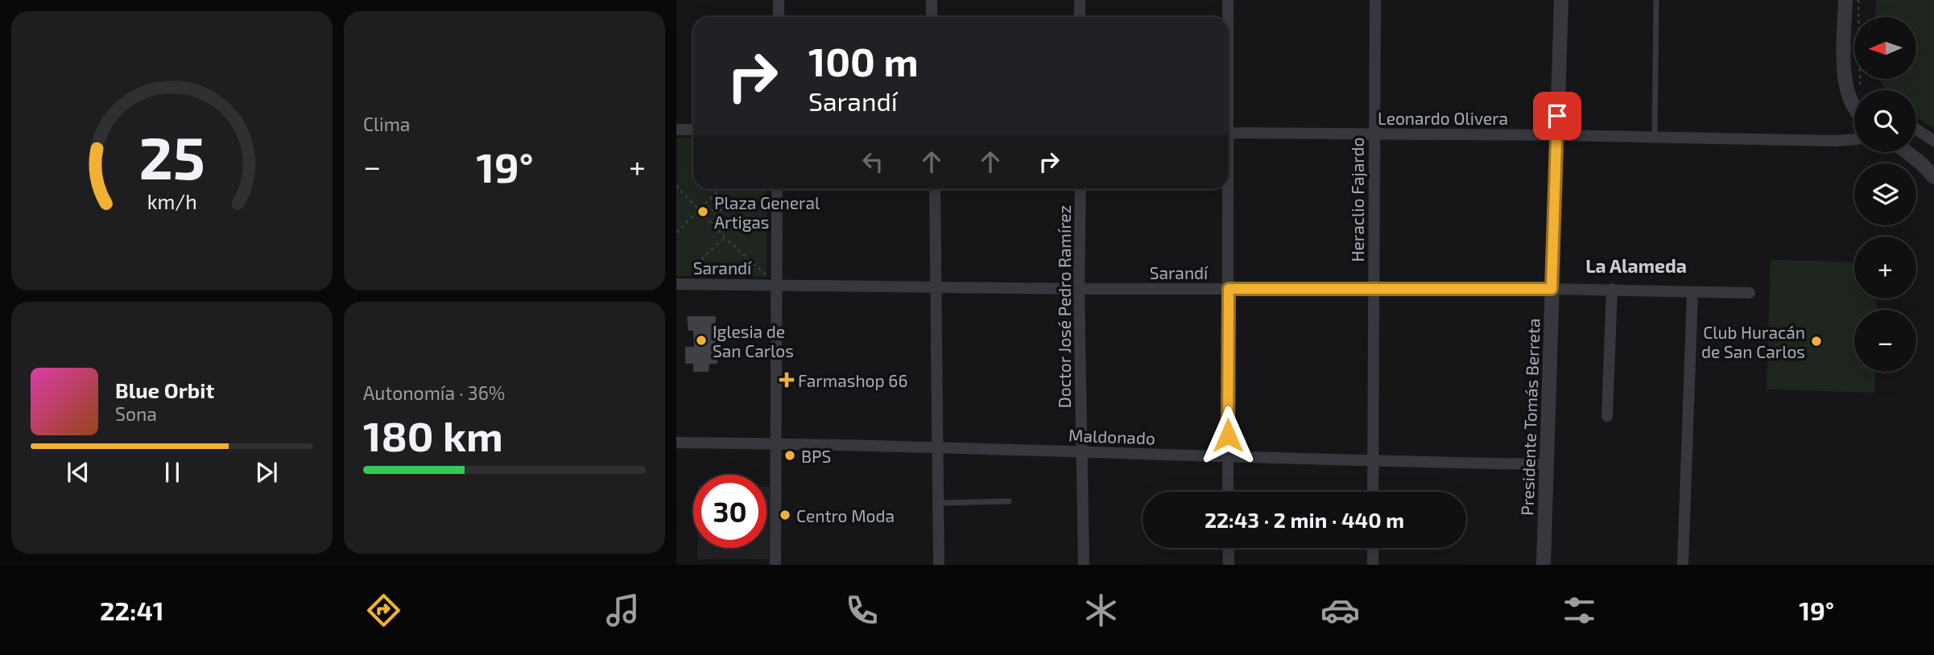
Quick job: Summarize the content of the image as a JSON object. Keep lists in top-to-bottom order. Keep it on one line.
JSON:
{"streets":{"street":["Leonardo Olivera","Heraclio Fajardo","Sarandí","Doctor José Pedro Ramírez","Presidente Tomás Berreta","Maldonado"]},"crossings":[["Leonardo Olivera","Heraclio Fajardo"],["Leonardo Olivera","Presidente Tomás Berreta"],["Heraclio Fajardo","Sarandí"],["Heraclio Fajardo","Maldonado"],["Sarandí","Doctor José Pedro Ramírez"],["Sarandí","Presidente Tomás Berreta"],["Doctor José Pedro Ramírez","Maldonado"],["Presidente Tomás Berreta","Maldonado"]],"districts":["La Alameda"],"places":{"other":["Plaza General Artigas","Iglesia de San Carlos","Club Huracán de San Carlos","BPS","Centro Moda"],"health":["Farmashop 66"]},"north":"left","page":{"tile":["Clima",["Autonomía · 36%","180 km"]],"map_buttons":["+","−"],"turn":["100 m","Sarandí"],"heat":["−","19°","+"],"song":["Blue Orbit","Sona"],"limit":"30","trip":"22:43 · 2 min · 440 m","tabs":["22:41","19°"],"gauge":["25","km/h"]}}
